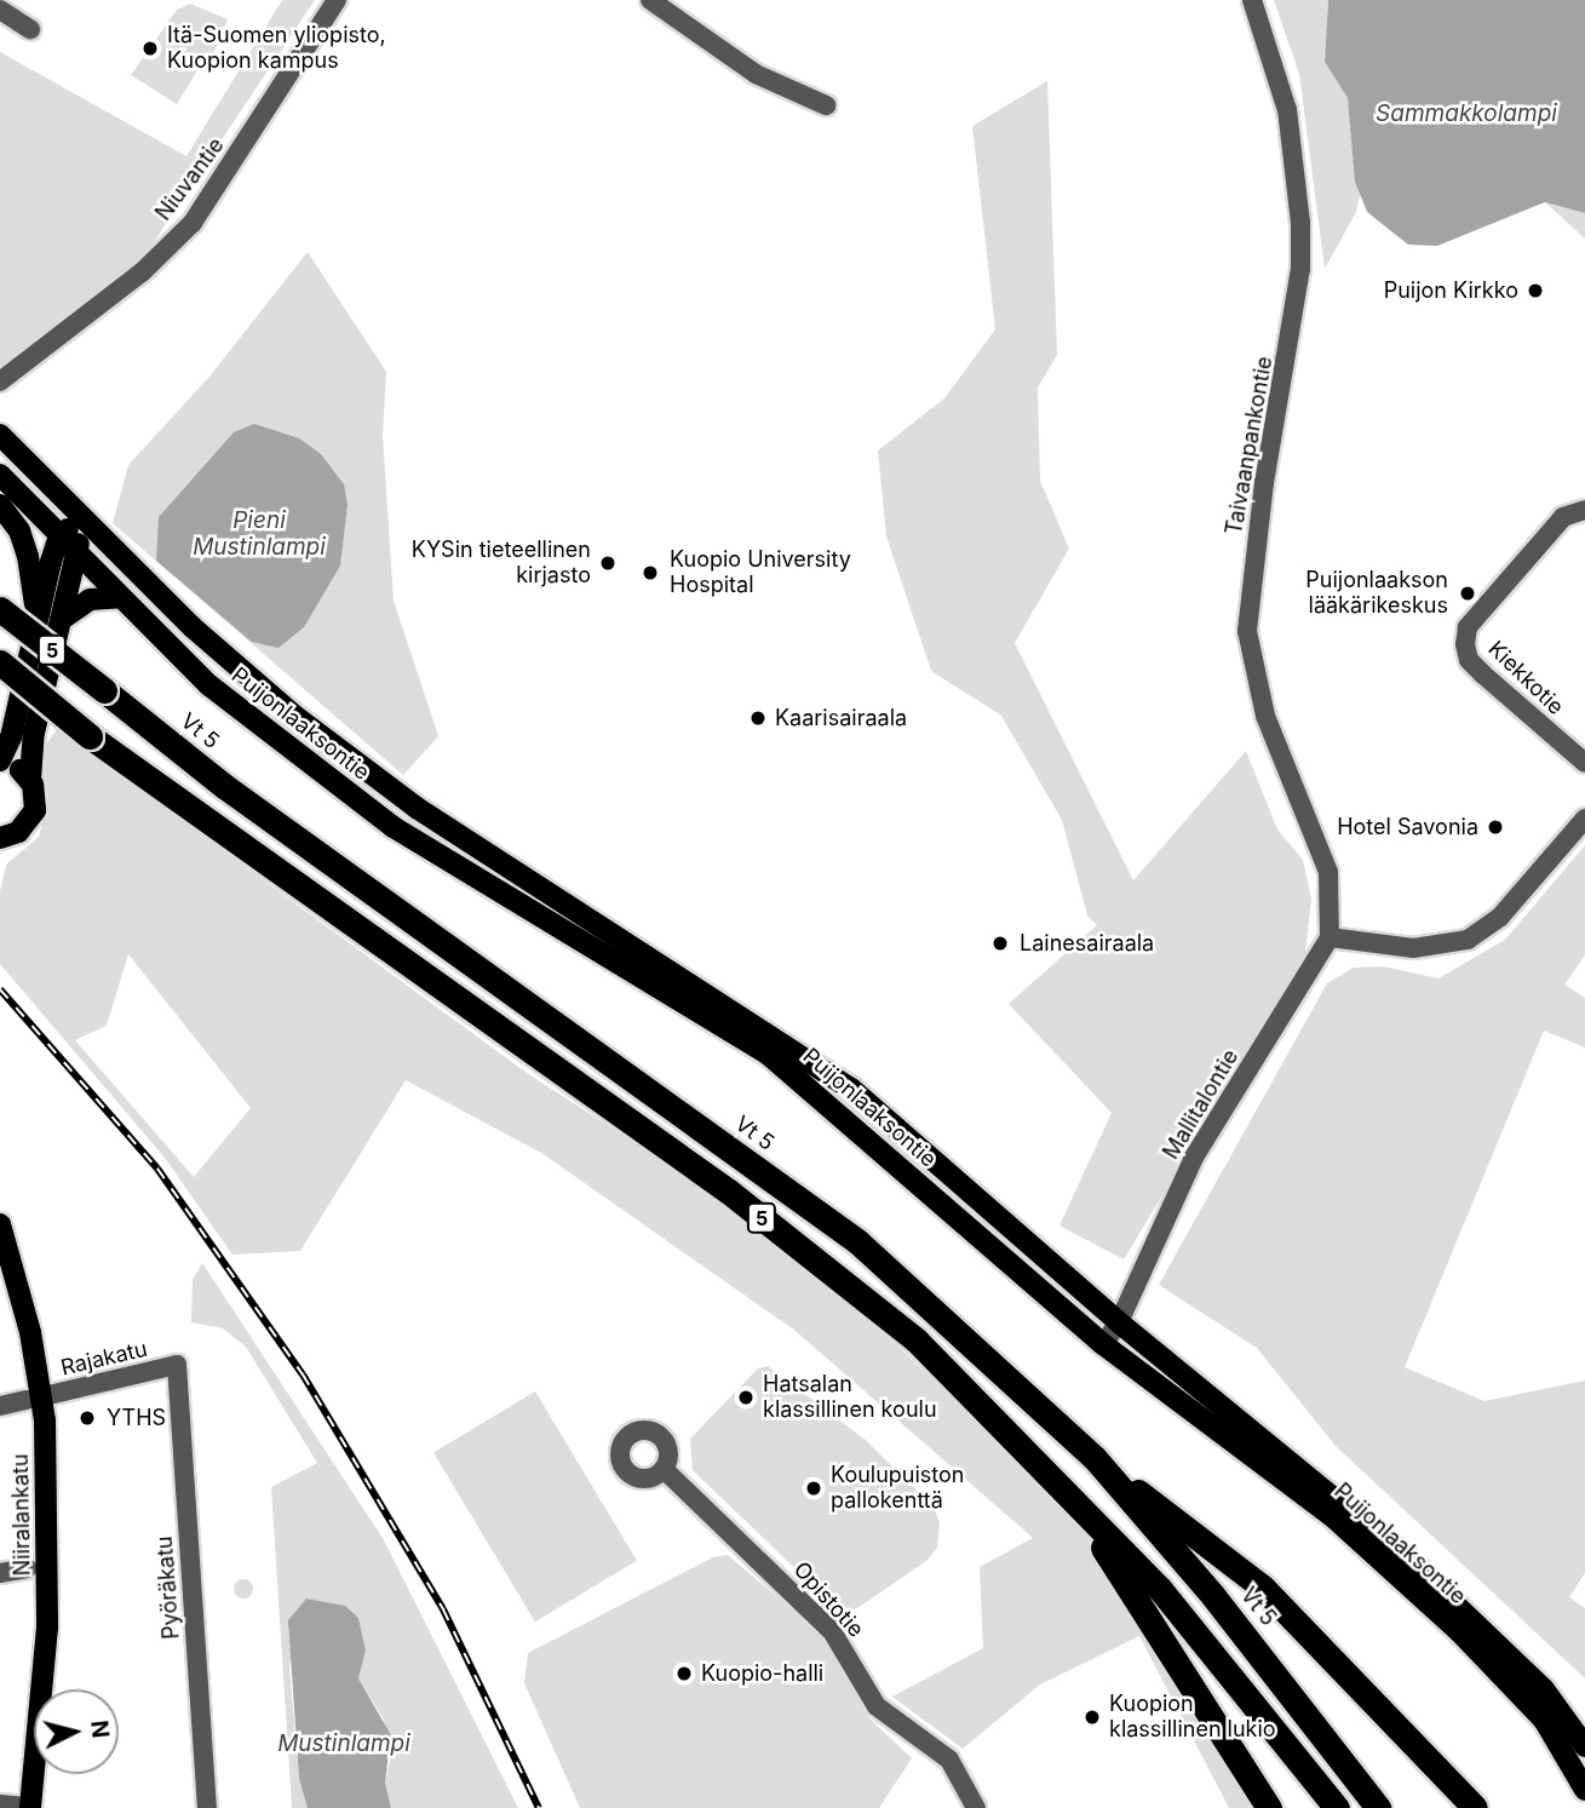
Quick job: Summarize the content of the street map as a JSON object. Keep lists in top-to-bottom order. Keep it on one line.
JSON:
{"streets":{"highway":["5","Vt 5"],"main road":["Puijonlaaksontie","Niiralankatu"],"street":["Niuvantie","Taivaanpankontie","Kiekkotie","Mallitalontie","Rajakatu","Pyöräkatu","Opistotie"]},"crossings":[["Taivaanpankontie","Mallitalontie"],["Puijonlaaksontie","Mallitalontie"],["Rajakatu","Niiralankatu"],["Rajakatu","Pyöräkatu"]],"water":["Sammakkolampi","Pieni Mustinlampi","Mustinlampi"],"places":["Itä-Suomen yliopisto, Kuopion kampus","Puijon Kirkko","KYSin tieteellinen kirjasto","Kuopio University Hospital","Puijonlaakson lääkärikeskus","Kaarisairaala","Hotel Savonia","Lainesairaala","Hatsalan klassillinen koulu","YTHS","Koulupuiston pallokenttä","Kuopio-halli","Kuopion klassillinen lukio"],"north":"right"}
